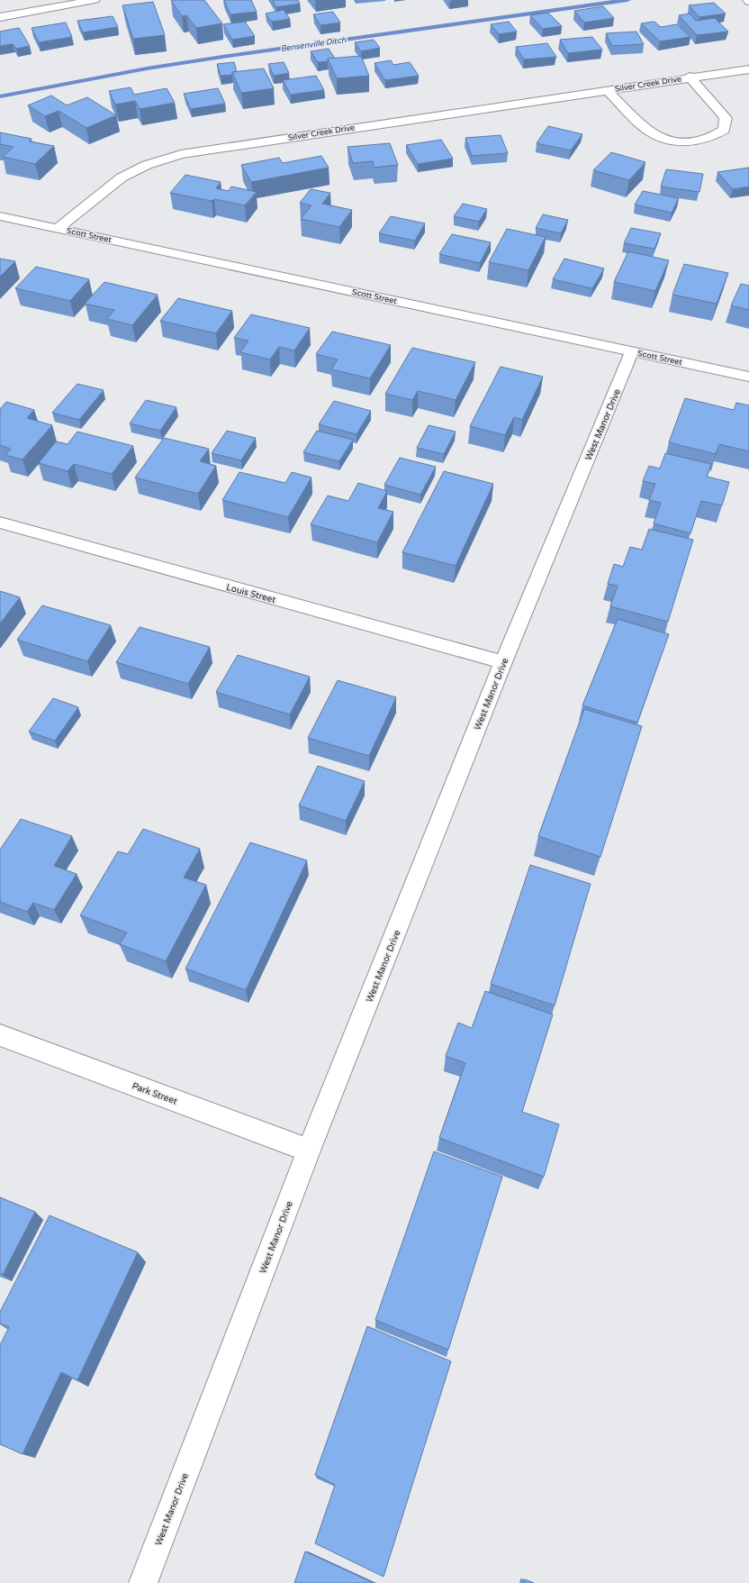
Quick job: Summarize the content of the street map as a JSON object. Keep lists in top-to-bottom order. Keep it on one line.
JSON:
{"streets":{"street":["Silver Creek Drive","Scott Street","West Manor Drive","Louis Street","Park Street"]},"crossings":[["Silver Creek Drive","Scott Street"],["Scott Street","West Manor Drive"],["West Manor Drive","Louis Street"],["West Manor Drive","Park Street"]],"water":["Bensenville Ditch"]}
